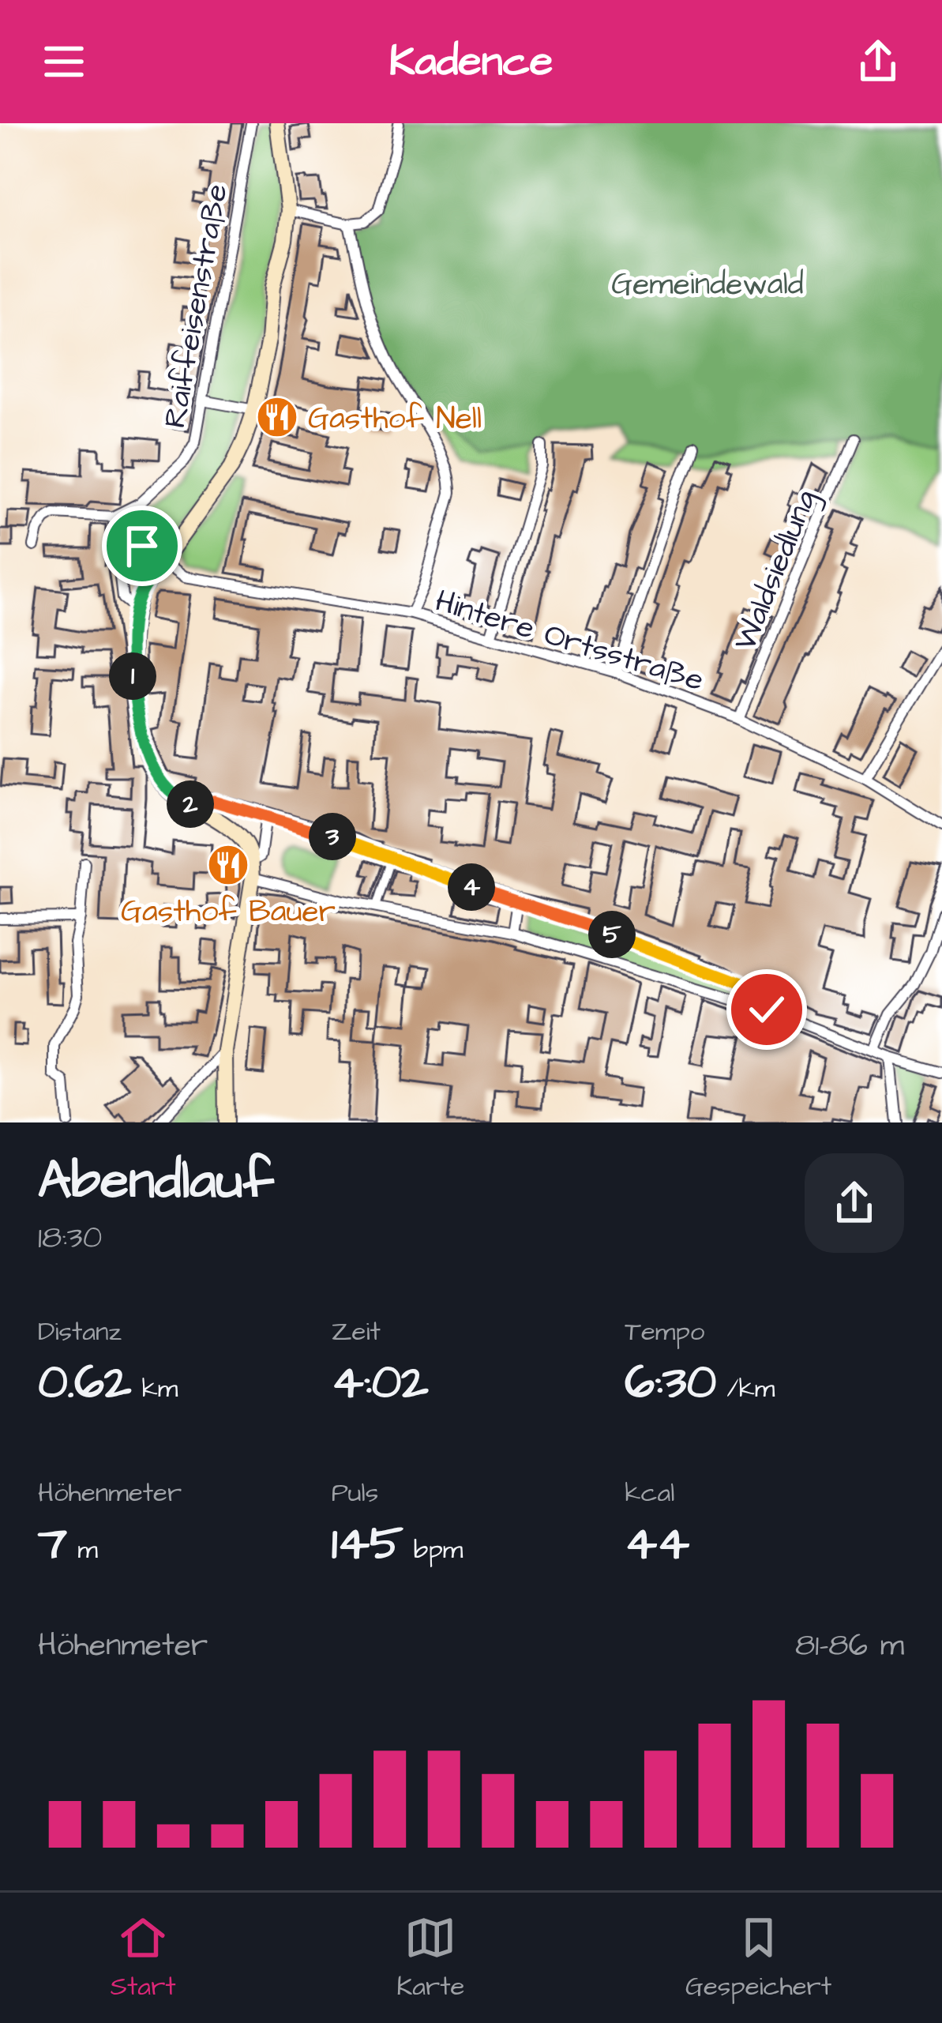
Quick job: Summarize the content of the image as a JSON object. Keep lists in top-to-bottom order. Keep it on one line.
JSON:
{"streets":{"street":["Raiffeisenstraße","Waldsiedlung","Hintere Ortsstraße"]},"crossings":[["Waldsiedlung","Hintere Ortsstraße"]],"parks":["Gemeindewald"],"places":{"restaurant":["Gasthof Nell","Gasthof Bauer"]},"page":{"header":"Kadence","pins":["1","2","3","4","5"],"heading":["Abendlauf","18:30"],"stats":[["Distanz","0.62 km"],["Zeit","4:02"],["Tempo","6:30 /km"],["Höhenmeter","7 m"],["Puls","145 bpm"],["kcal","44"]],"chart":["Höhenmeter","81–86 m"],"tabs":["Start","Karte","Gespeichert"]}}
